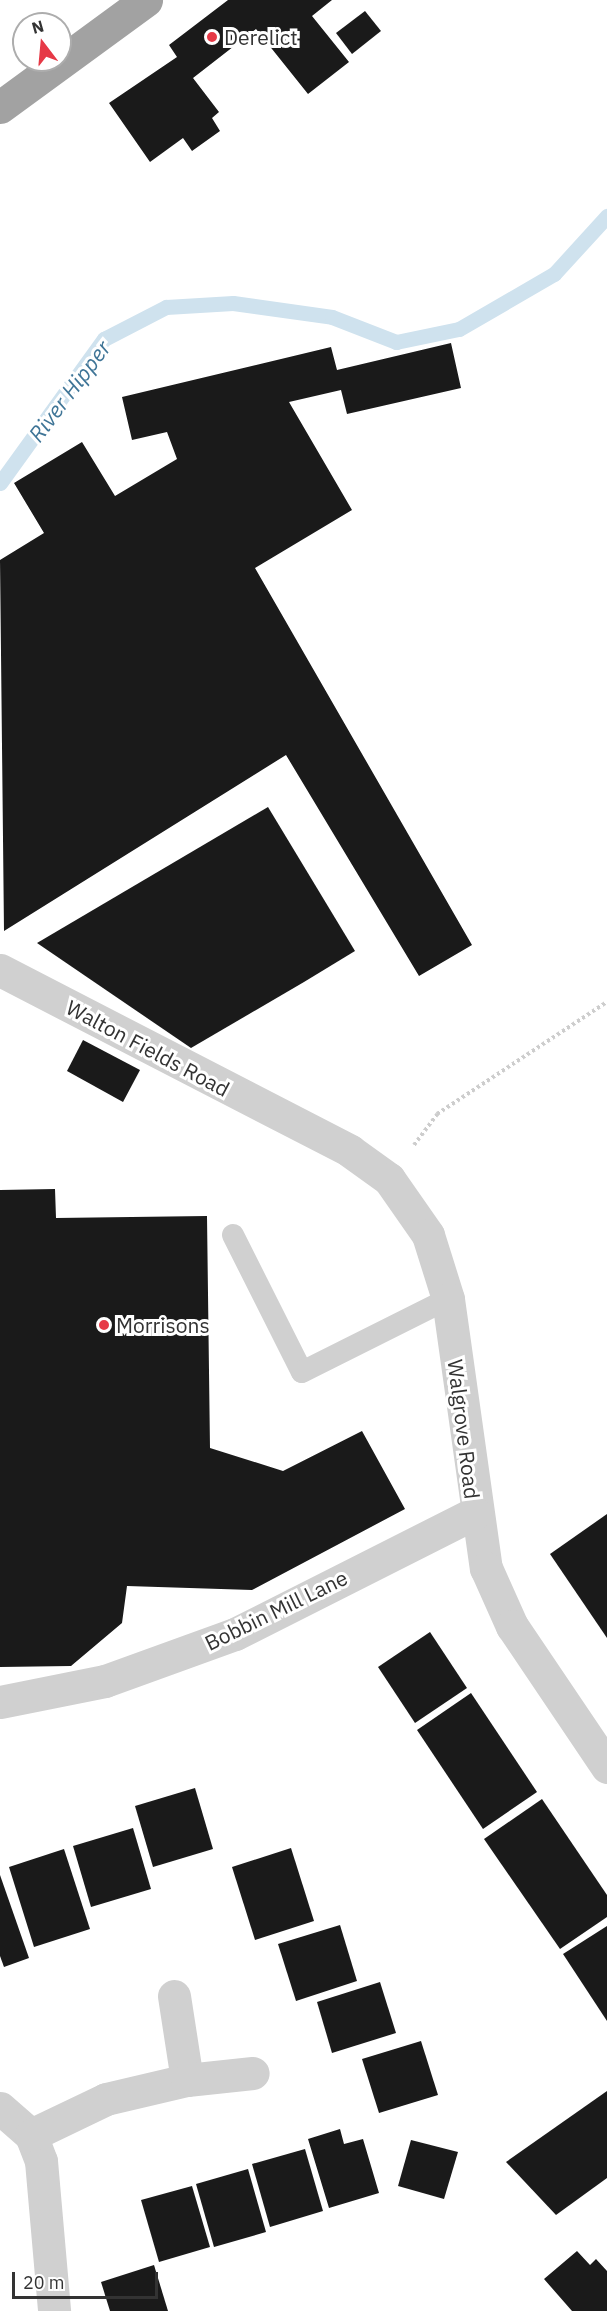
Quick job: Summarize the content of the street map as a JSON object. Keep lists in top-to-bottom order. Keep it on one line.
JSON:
{"streets":{"street":["Walton Fields Road","Walgrove Road","Bobbin Mill Lane"]},"crossings":[["Walton Fields Road","Walgrove Road"],["Walgrove Road","Bobbin Mill Lane"]],"water":["River Hipper"],"places":["Derelict","Morrisons"],"scale_bar":"20 m","north":"top"}
